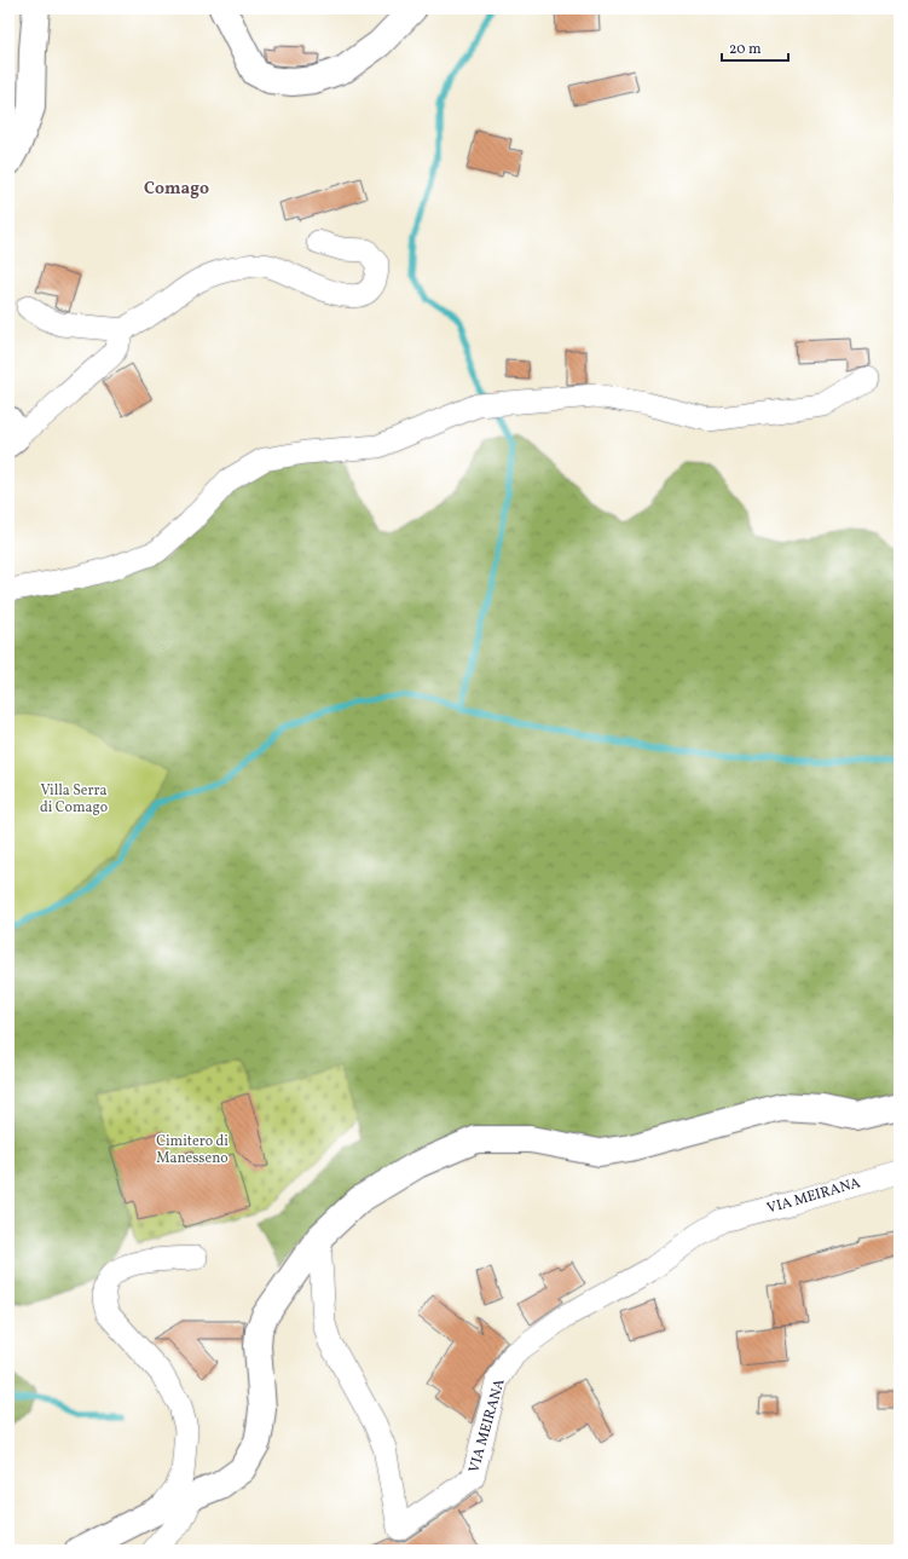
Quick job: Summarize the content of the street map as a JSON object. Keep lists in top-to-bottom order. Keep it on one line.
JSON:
{"streets":{"street":["VIA MEIRANA"]},"districts":["Comago"],"parks":["Villa Serra di Comago","Cimitero di Manesseno"],"scale_bar":"20 m"}
